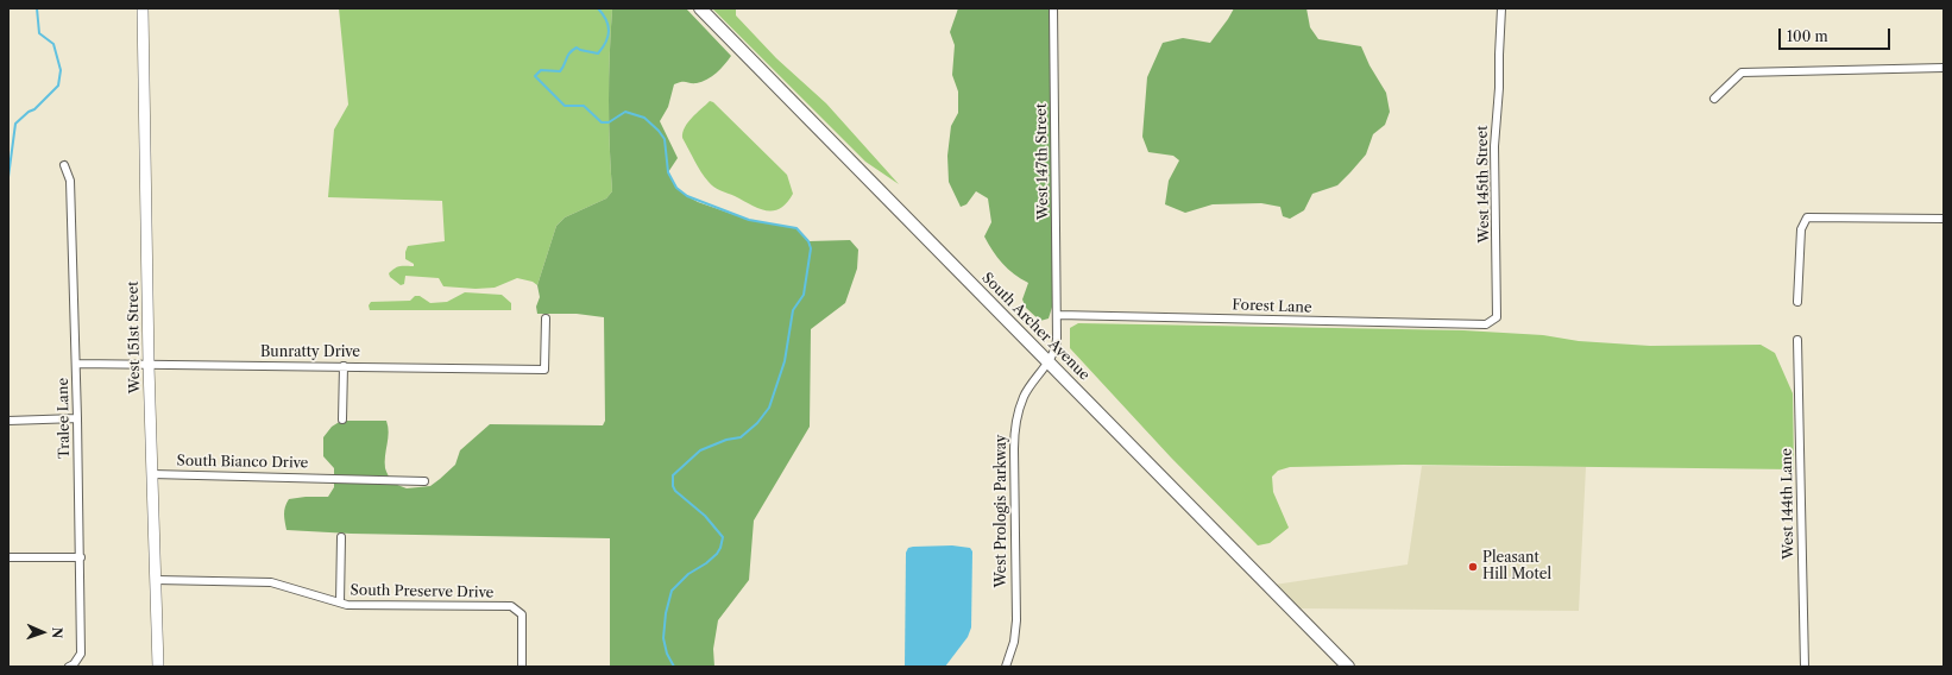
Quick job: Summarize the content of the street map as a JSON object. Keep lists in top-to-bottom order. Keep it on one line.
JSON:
{"streets":{"main road":["South Archer Avenue"],"street":["West 147th Street","West 145th Street","Forest Lane","West 151st Street","Bunratty Drive","Tralee Lane","South Bianco Drive","West 144th Lane","West Prologis Parkway","South Preserve Drive"]},"crossings":[["West 147th Street","Forest Lane"],["West 147th Street","South Archer Avenue"],["West 147th Street","West Prologis Parkway"],["West 145th Street","Forest Lane"],["South Archer Avenue","West Prologis Parkway"],["West 151st Street","Bunratty Drive"],["West 151st Street","South Bianco Drive"],["West 151st Street","South Preserve Drive"],["Bunratty Drive","Tralee Lane"]],"places":["Pleasant Hill Motel"],"scale_bar":"100 m","north":"right"}
